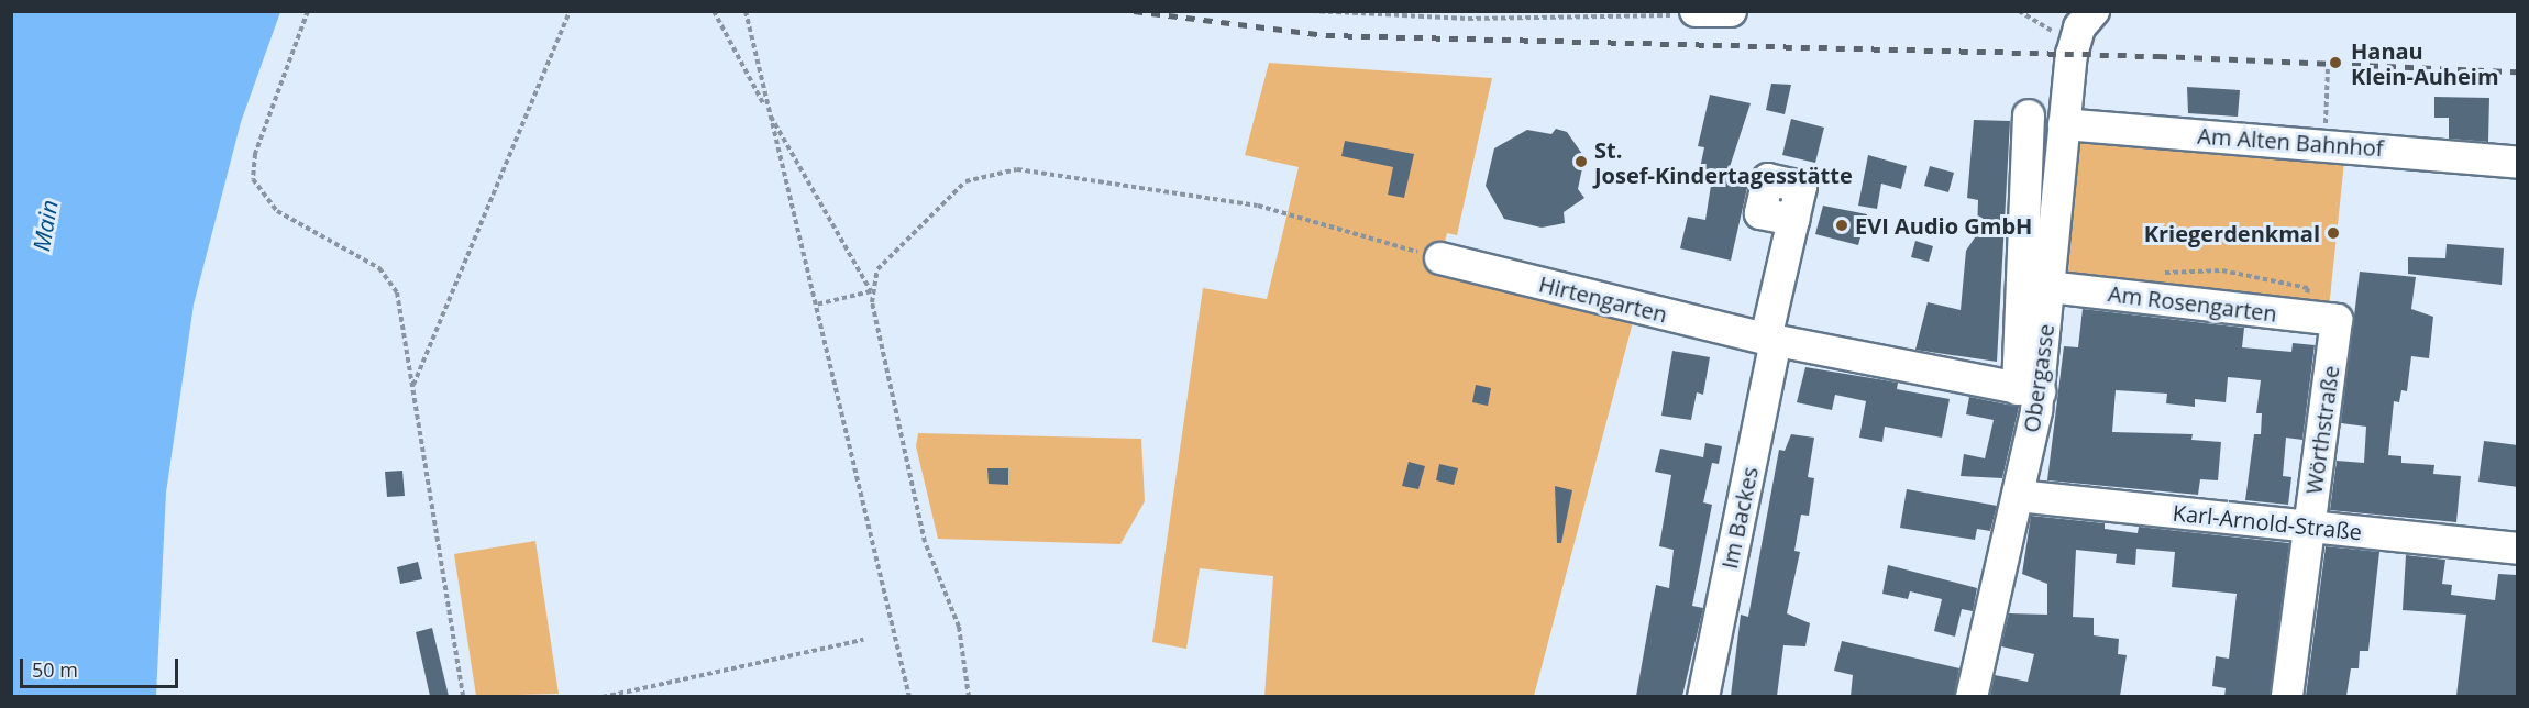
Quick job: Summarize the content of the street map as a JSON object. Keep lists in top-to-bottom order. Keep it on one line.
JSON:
{"streets":{"street":["Am Alten Bahnhof","Hirtengarten","Am Rosengarten","Obergasse","Wörthstraße","Im Backes","Karl-Arnold-Straße"]},"crossings":[["Am Alten Bahnhof","Obergasse"],["Hirtengarten","Obergasse"],["Hirtengarten","Im Backes"],["Am Rosengarten","Obergasse"],["Am Rosengarten","Wörthstraße"],["Obergasse","Karl-Arnold-Straße"],["Wörthstraße","Karl-Arnold-Straße"]],"water":["Main"],"places":["Hanau Klein-Auheim","St. Josef-Kindertagesstätte","EVI Audio GmbH","Kriegerdenkmal"],"scale_bar":"50 m"}
